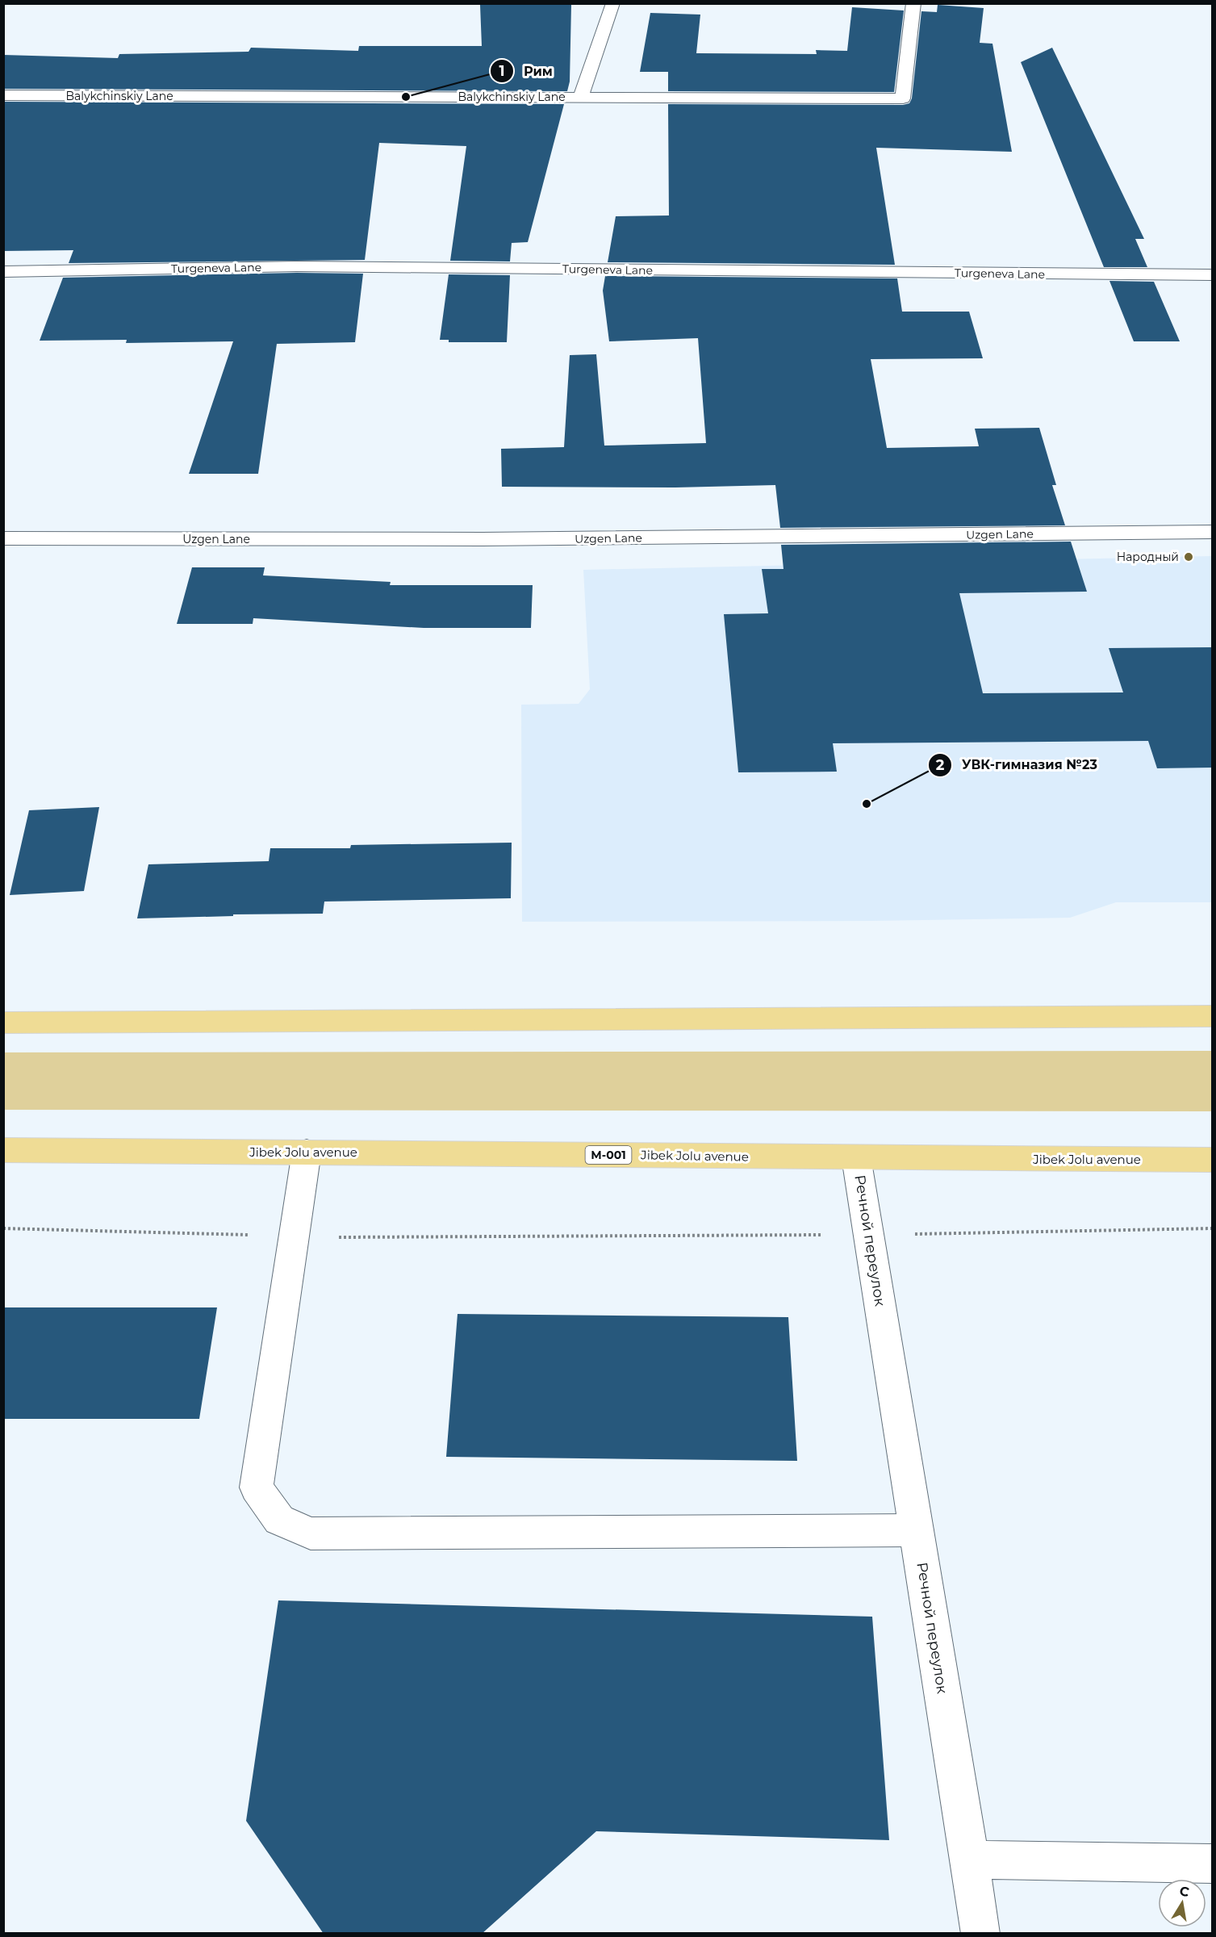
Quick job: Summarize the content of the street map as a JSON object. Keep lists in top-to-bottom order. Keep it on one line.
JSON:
{"streets":{"main road":["Jibek Jolu avenue","М-001"],"street":["Balykchinskiy Lane","Turgeneva Lane","Uzgen Lane","Речной переулок"]},"crossings":[["Jibek Jolu avenue","Речной переулок"]],"places":["Рим","Народный","УВК-гимназия №23"],"north":"top"}
